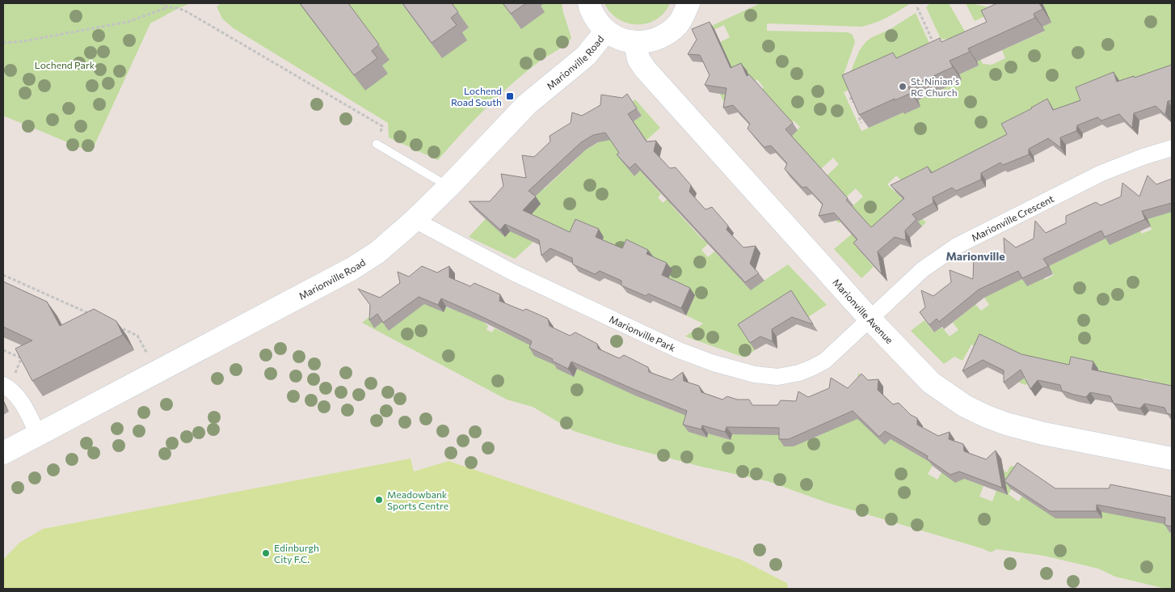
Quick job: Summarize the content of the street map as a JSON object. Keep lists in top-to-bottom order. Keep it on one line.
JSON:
{"streets":{"street":["Marionville Road","Marionville Crescent","Marionville Avenue","Marionville Park"]},"crossings":[["Marionville Road","Marionville Avenue"],["Marionville Road","Marionville Park"],["Marionville Crescent","Marionville Avenue"],["Marionville Crescent","Marionville Park"],["Marionville Avenue","Marionville Park"]],"districts":["Marionville"],"parks":["Lochend Park"],"places":{"other":["St. Ninian's RC Church","Meadowbank Sports Centre","Edinburgh City F.C."],"transit":["Lochend Road South"]}}
